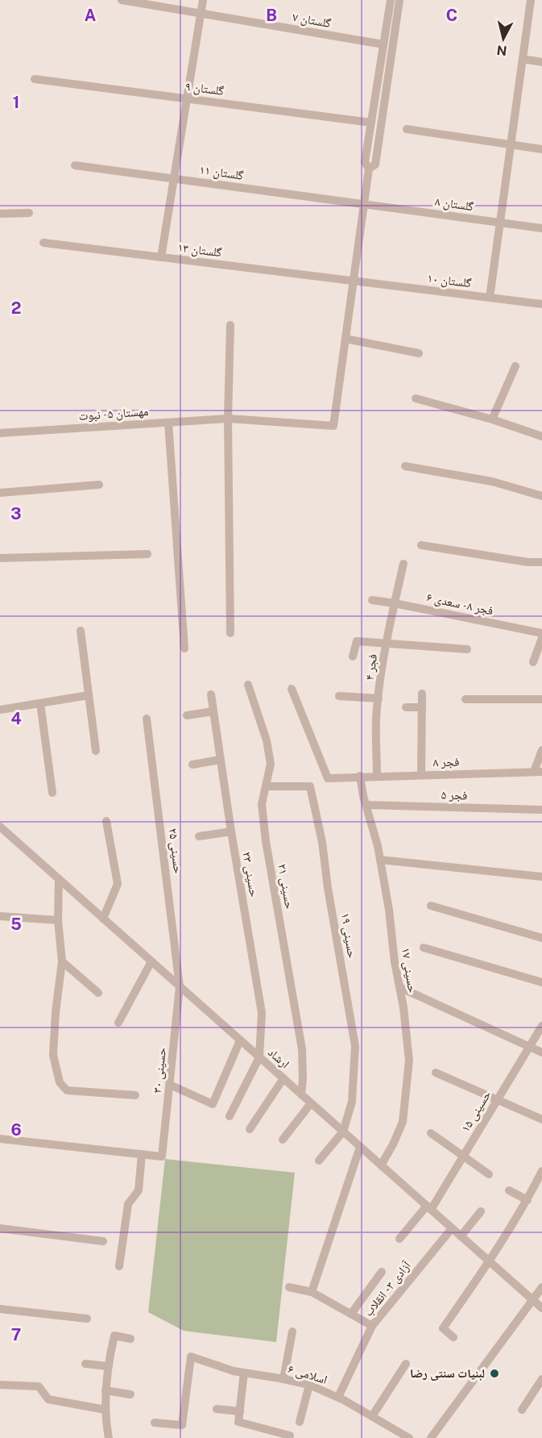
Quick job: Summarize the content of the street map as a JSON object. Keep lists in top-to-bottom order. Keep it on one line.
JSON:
{"streets":{"street":["گلستان ۷","گلستان ۹","گلستان ۱۱","گلستان ۸","گلستان ۱۳","گلستان ۱۰","مهستان ۵ - نبوت","فجر ۸ - سعدی ۶","فجر ۴","فجر ۸","فجر ۵","حسینی ۲۵","حسینی ۲۳","حسینی ۲۱","حسینی ۱۹","حسینی ۱۷","ارشاد","حسینی ۳۰","حسینی ۱۵","آزادی ۳ - انقلاب","اسلامی ۶"]},"crossings":[["گلستان ۱۱","گلستان ۸"],["گلستان ۱۳","گلستان ۱۰"],["فجر ۸ - سعدی ۶","فجر ۴"],["فجر ۴","فجر ۸"],["فجر ۸","حسینی ۱۷"],["فجر ۵","حسینی ۱۷"],["حسینی ۲۵","ارشاد"],["حسینی ۲۵","حسینی ۳۰"],["حسینی ۲۳","ارشاد"],["حسینی ۲۱","حسینی ۱۹"],["حسینی ۲۱","ارشاد"],["حسینی ۱۹","ارشاد"],["حسینی ۱۷","ارشاد"],["ارشاد","حسینی ۳۰"],["ارشاد","حسینی ۱۵"],["ارشاد","آزادی ۳ - انقلاب"],["آزادی ۳ - انقلاب","اسلامی ۶"]],"places":["لبنیات سنتی رضا"],"north":"bottom","grid":{"columns":["A","B","C"],"rows":["1","2","3","4","5","6","7"]}}
